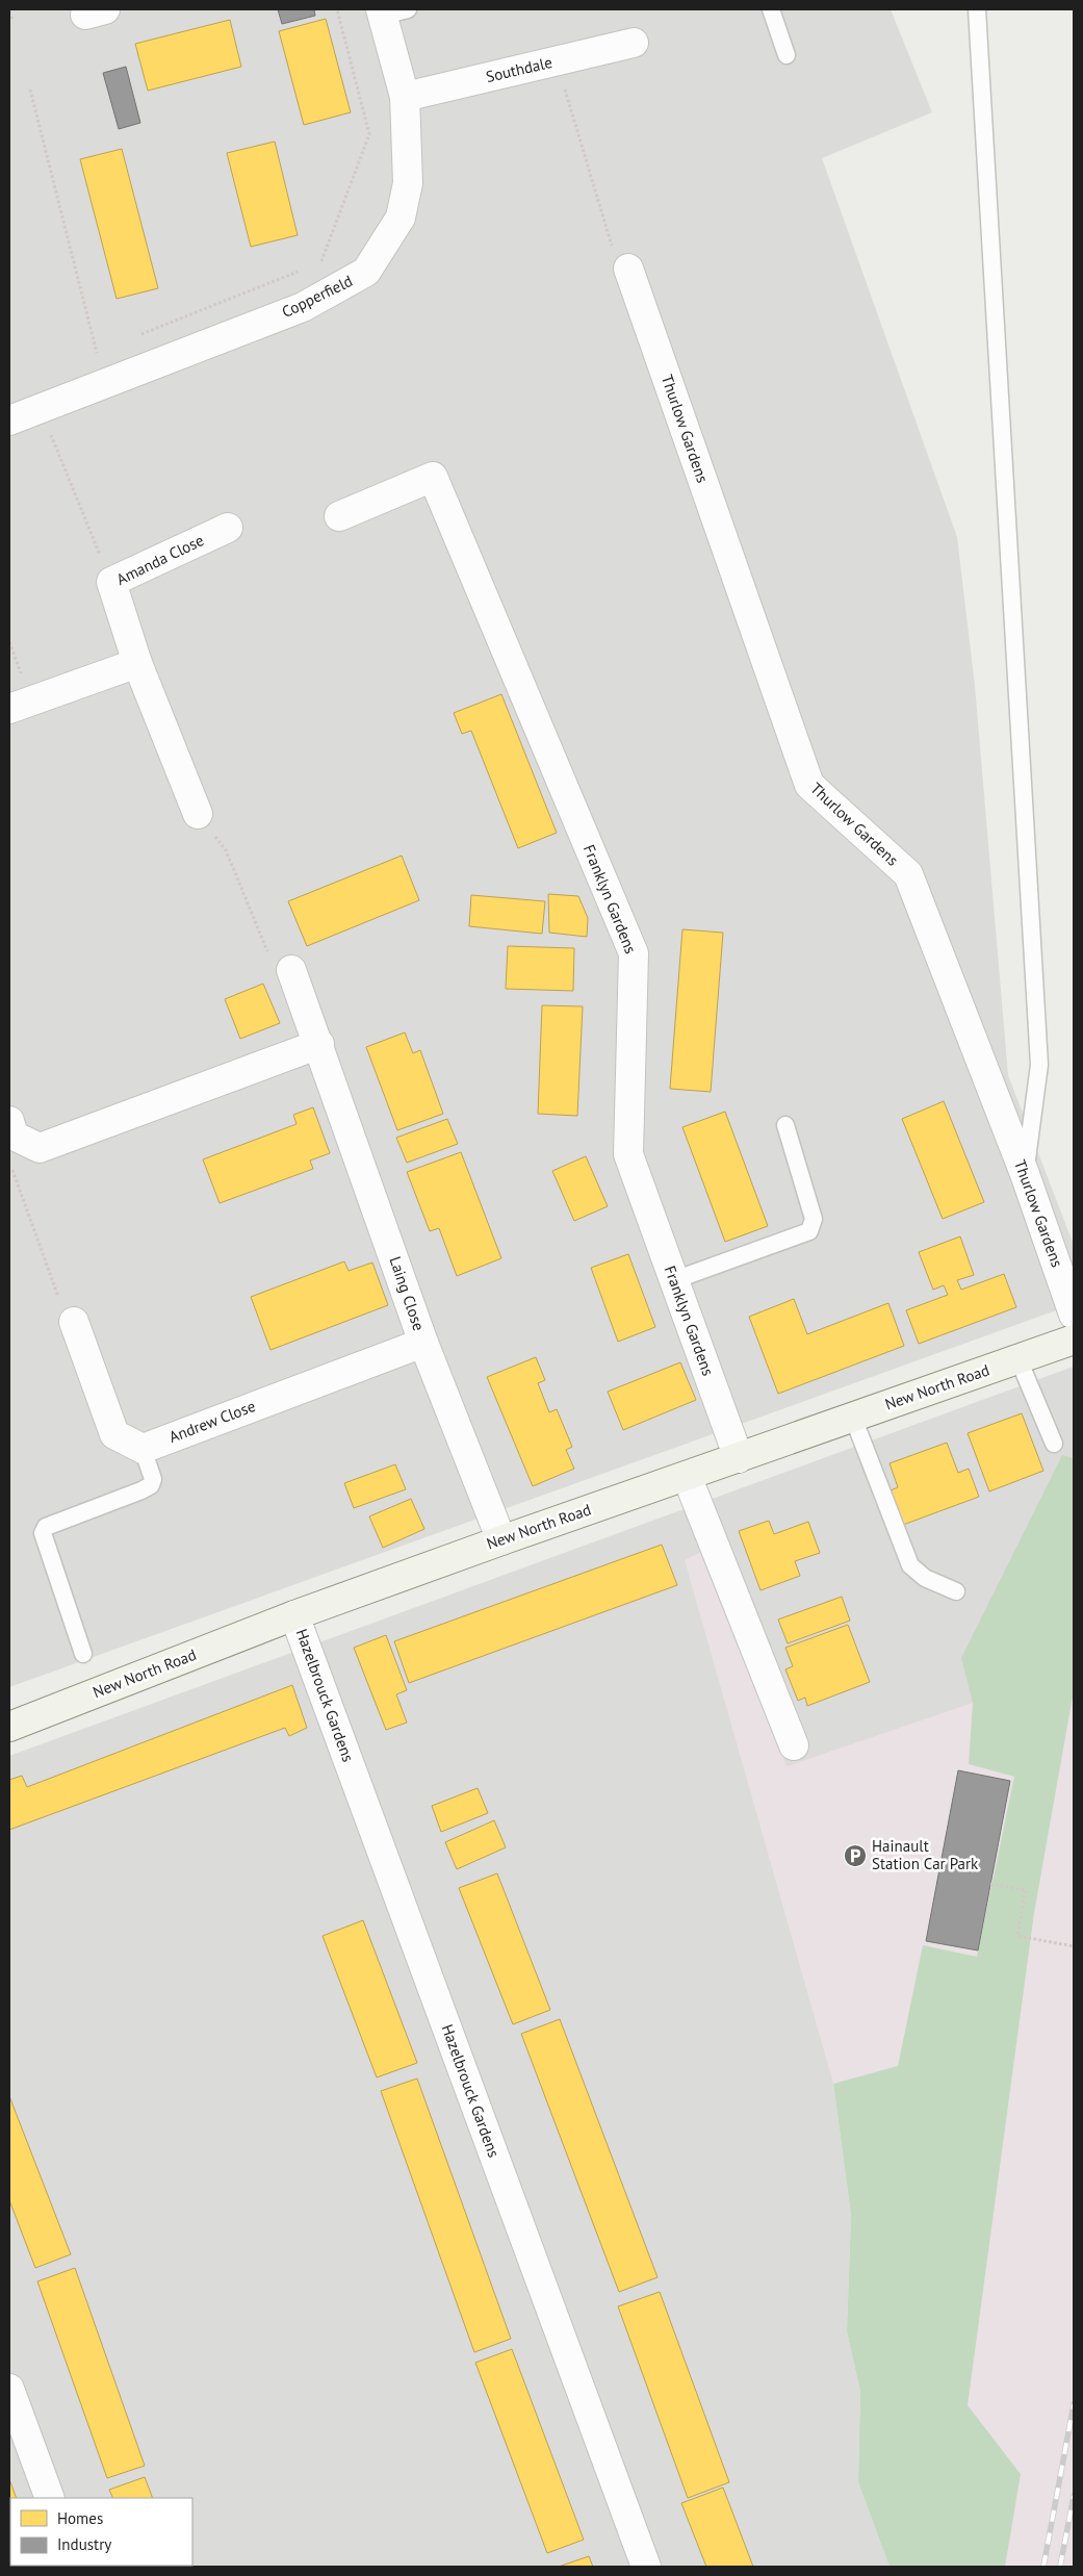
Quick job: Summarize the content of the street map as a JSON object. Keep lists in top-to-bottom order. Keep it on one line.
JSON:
{"streets":{"street":["Southdale","Copperfield","Thurlow Gardens","Amanda Close","Franklyn Gardens","Laing Close","New North Road","Andrew Close","Hazelbrouck Gardens"]},"crossings":[["Southdale","Copperfield"],["Franklyn Gardens","New North Road"],["Laing Close","New North Road"],["Laing Close","Andrew Close"],["New North Road","Hazelbrouck Gardens"]],"places":{"parking":["Hainault Station Car Park"]},"legend":["Homes","Industry"]}
